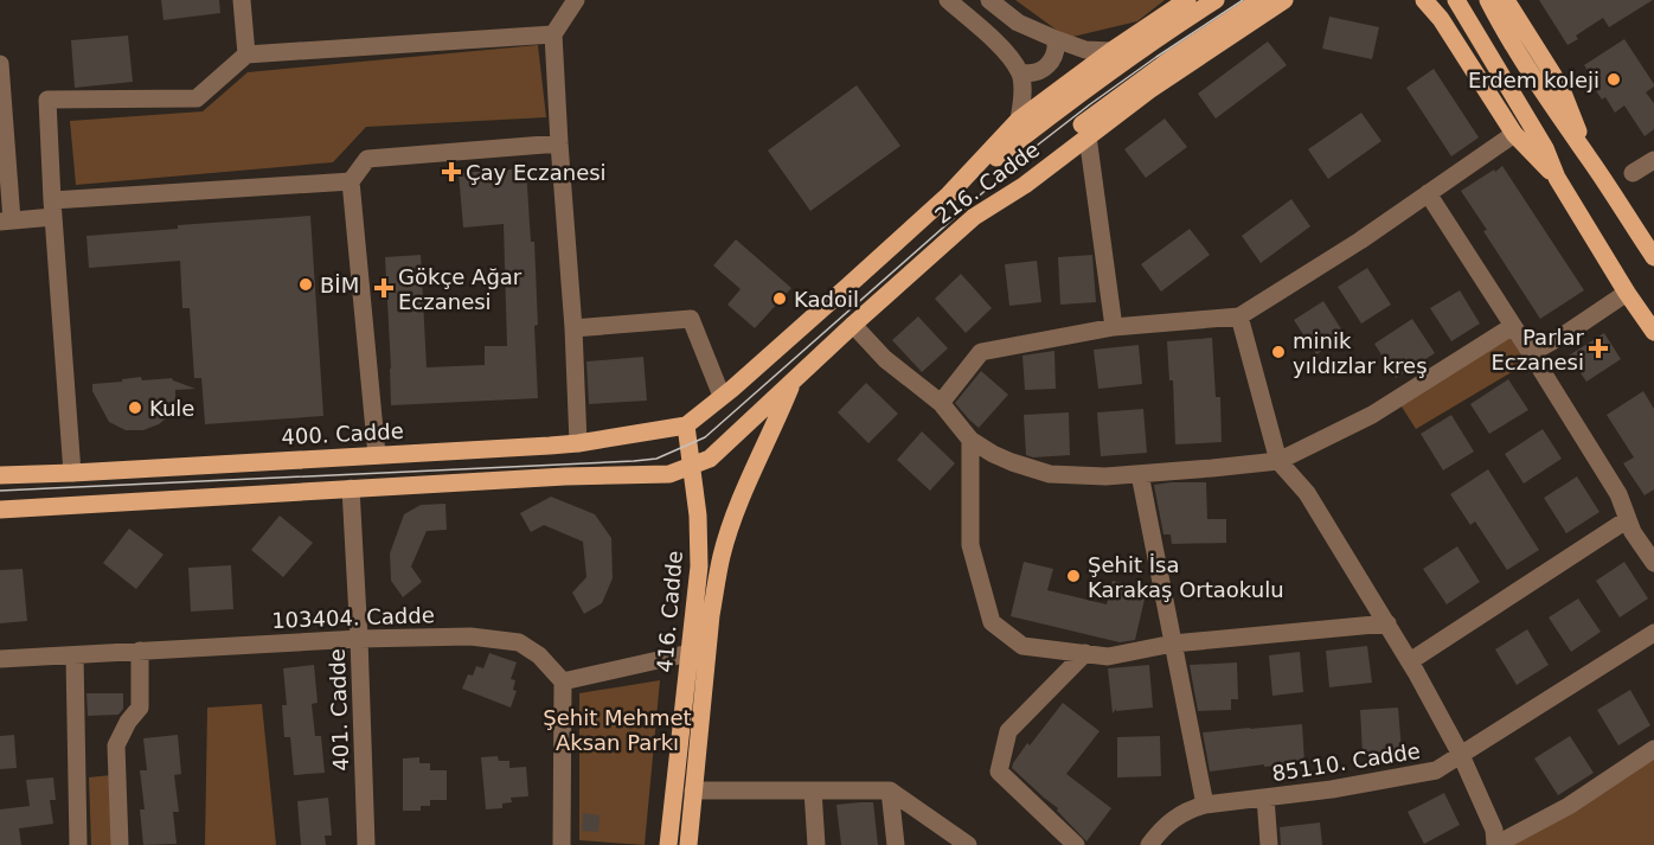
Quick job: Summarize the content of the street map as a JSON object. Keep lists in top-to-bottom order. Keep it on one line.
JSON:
{"streets":{"main road":["216. Cadde","400. Cadde","416. Cadde"],"street":["103404. Cadde","401. Cadde","85110. Cadde"]},"crossings":[["216. Cadde","400. Cadde"],["216. Cadde","416. Cadde"],["400. Cadde","416. Cadde"],["103404. Cadde","401. Cadde"]],"parks":["Şehit Mehmet Aksan Parkı"],"places":{"other":["Erdem koleji","BİM","Kadoil","minik yıldızlar kreş","Kule","Şehit İsa Karakaş Ortaokulu"],"health":["Çay Eczanesi","Gökçe Ağar Eczanesi","Parlar Eczanesi"]}}
